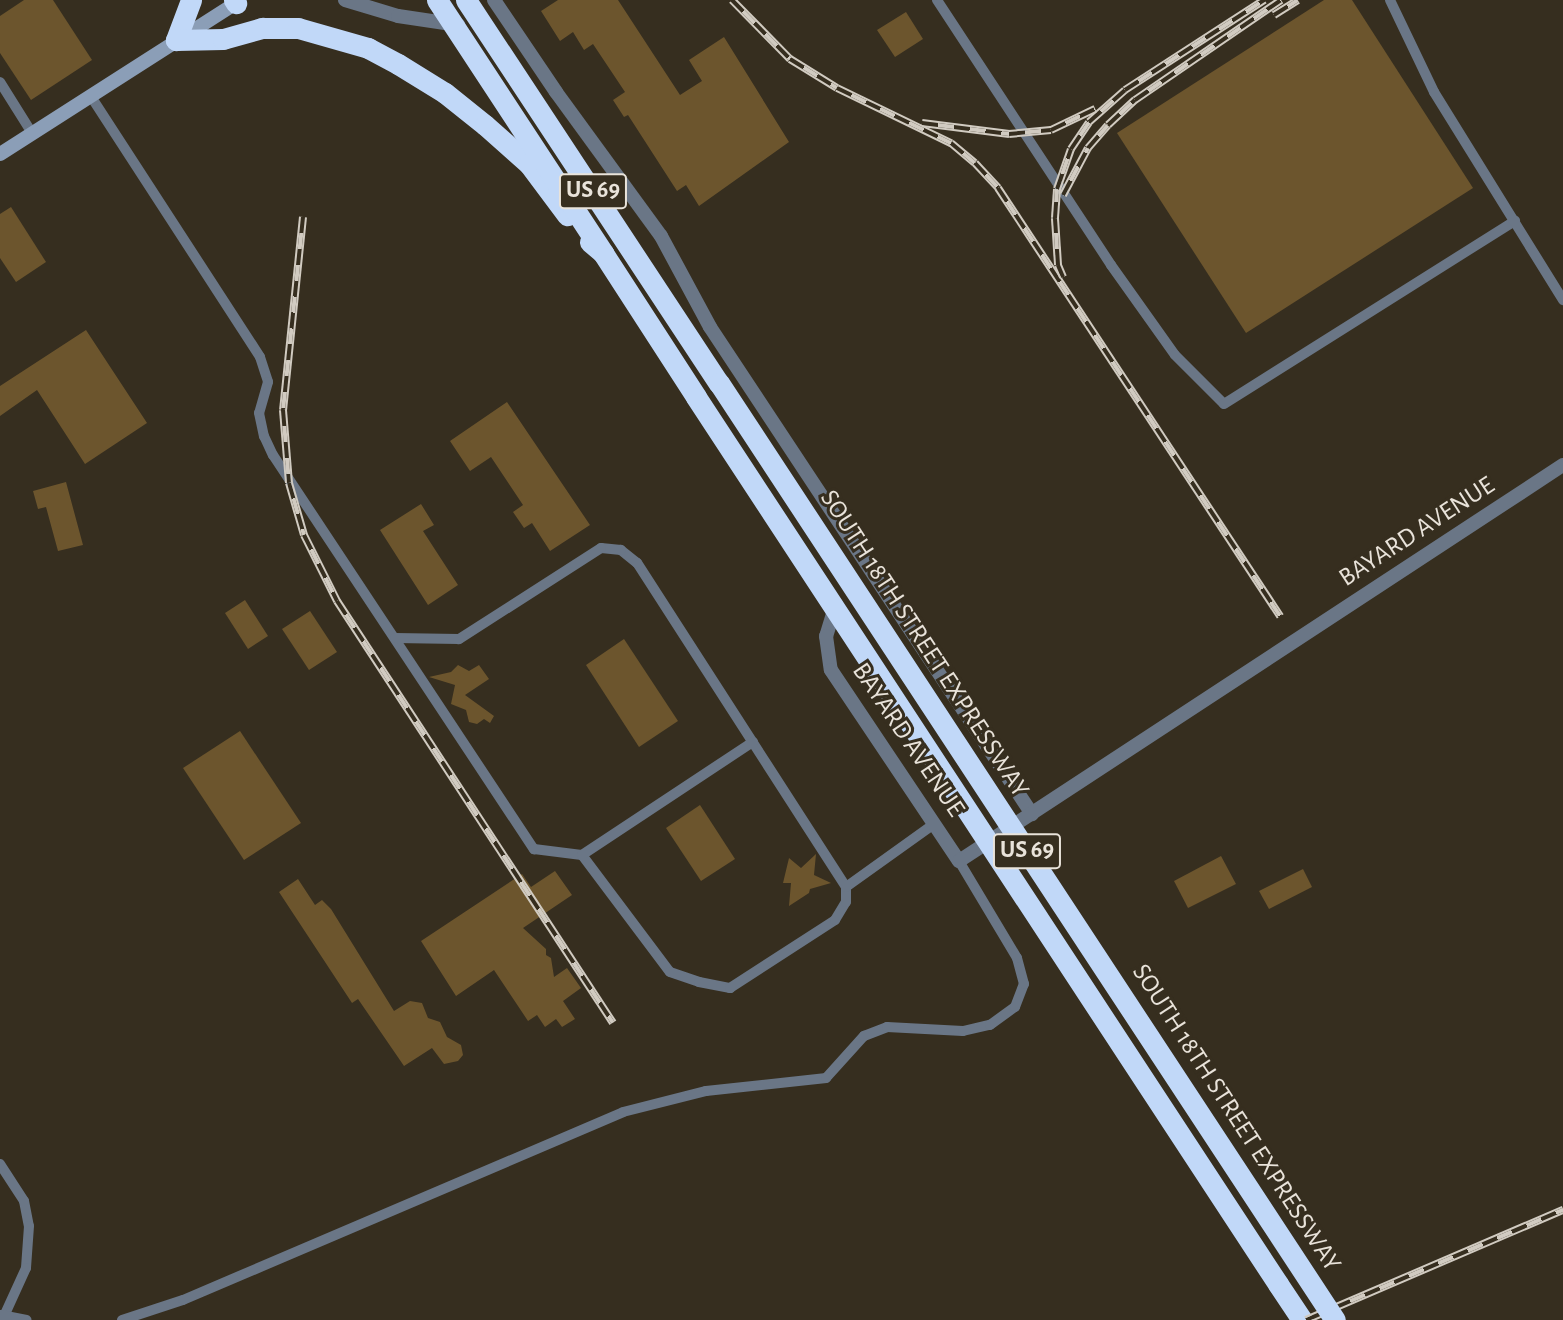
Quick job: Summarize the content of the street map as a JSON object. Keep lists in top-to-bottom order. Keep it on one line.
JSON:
{"streets":{"highway":["US 69","SOUTH 18TH STREET EXPRESSWAY"],"street":["BAYARD AVENUE"]},"crossings":[["US 69","SOUTH 18TH STREET EXPRESSWAY"]]}
